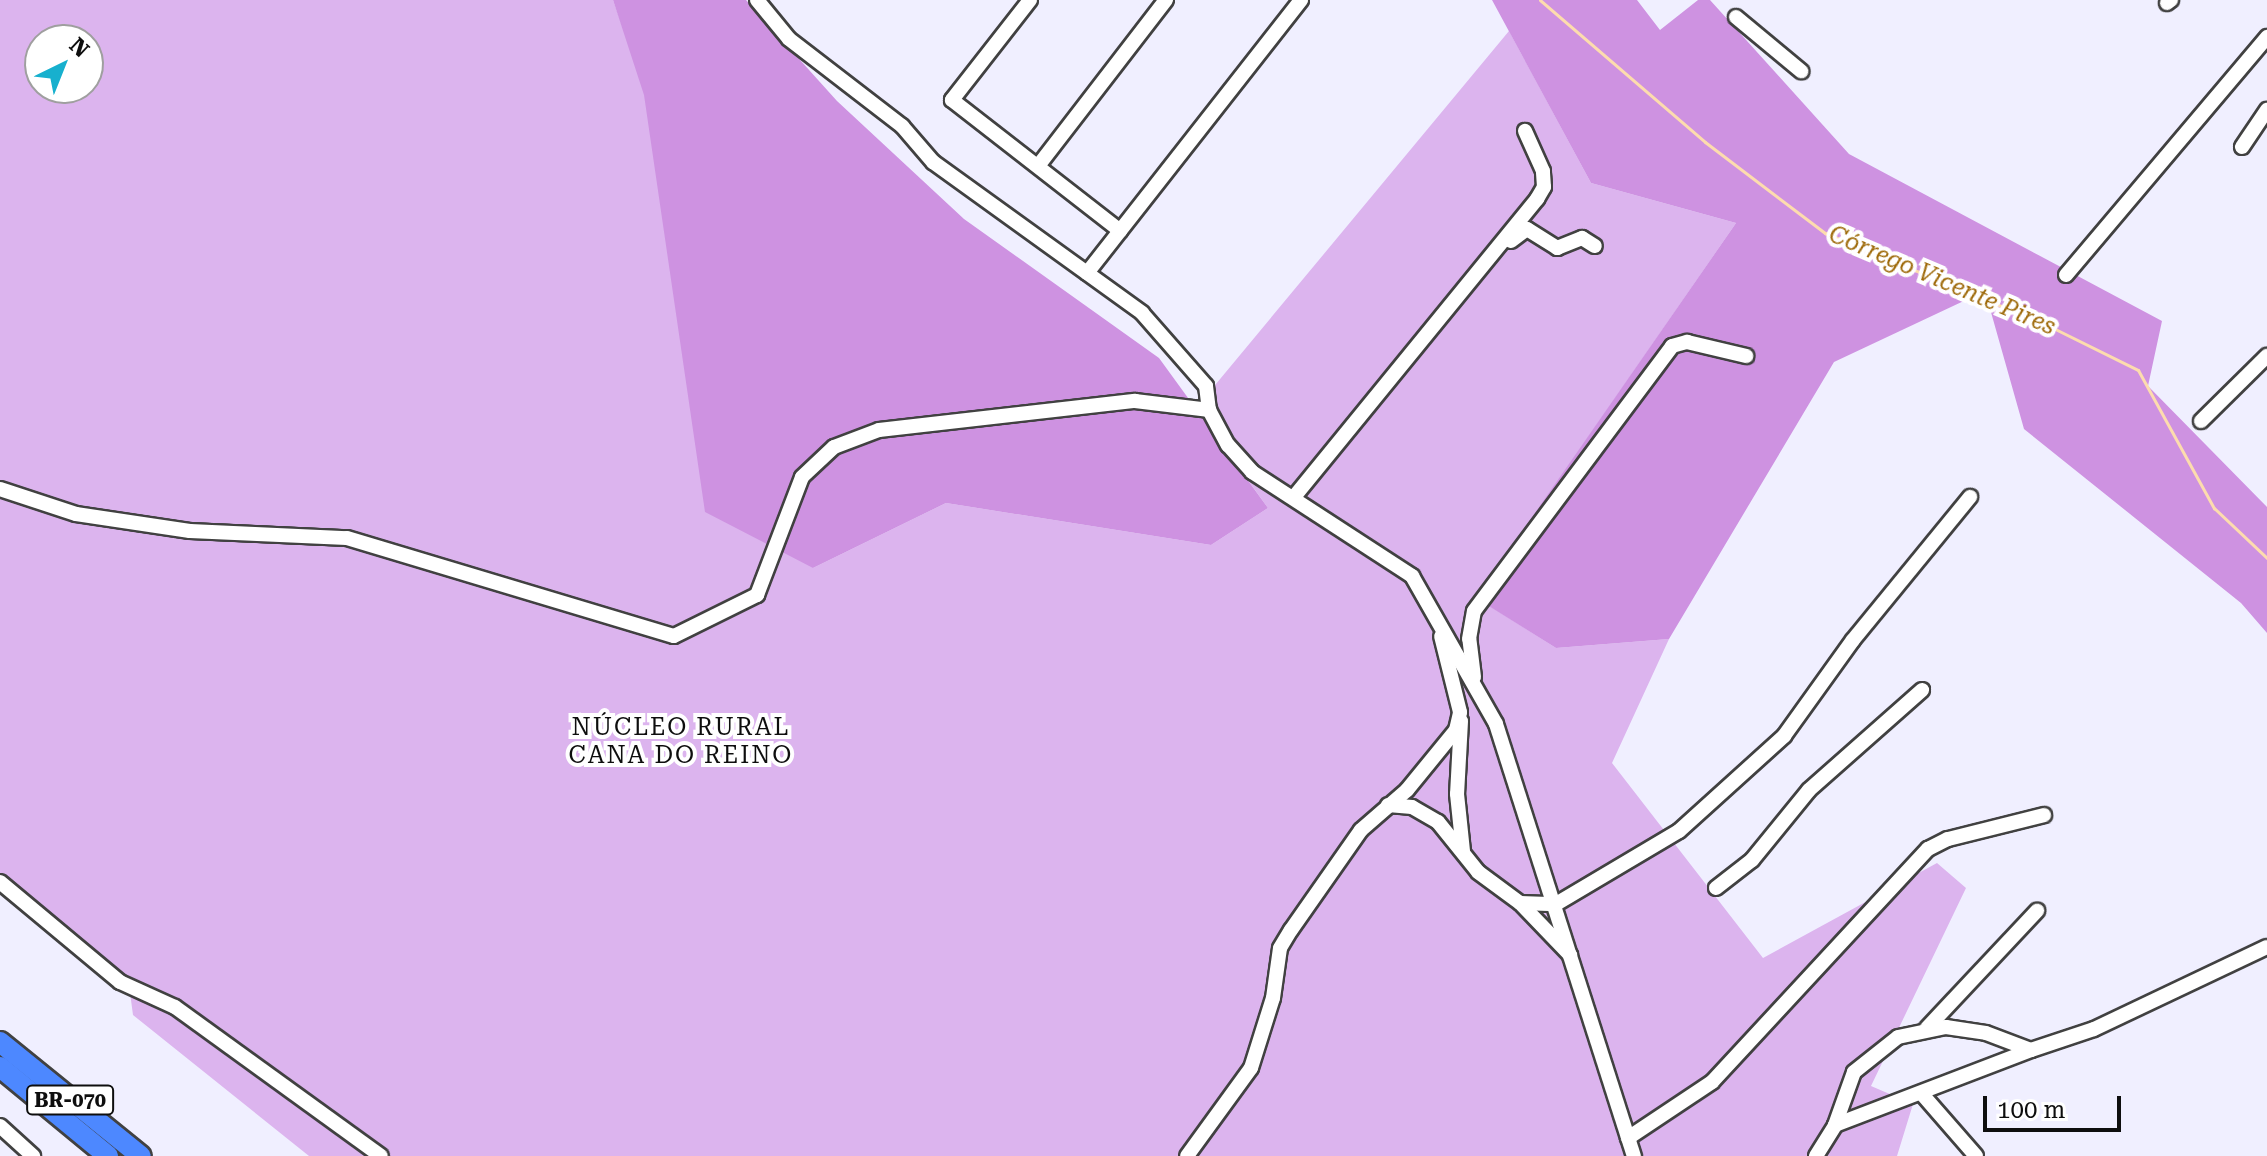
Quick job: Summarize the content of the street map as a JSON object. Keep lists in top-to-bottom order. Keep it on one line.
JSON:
{"streets":{"highway":["BR-070"]},"districts":["NÚCLEO RURAL CANA DO REINO"],"water":["Córrego Vicente Pires"],"scale_bar":"100 m","north":"top right"}
